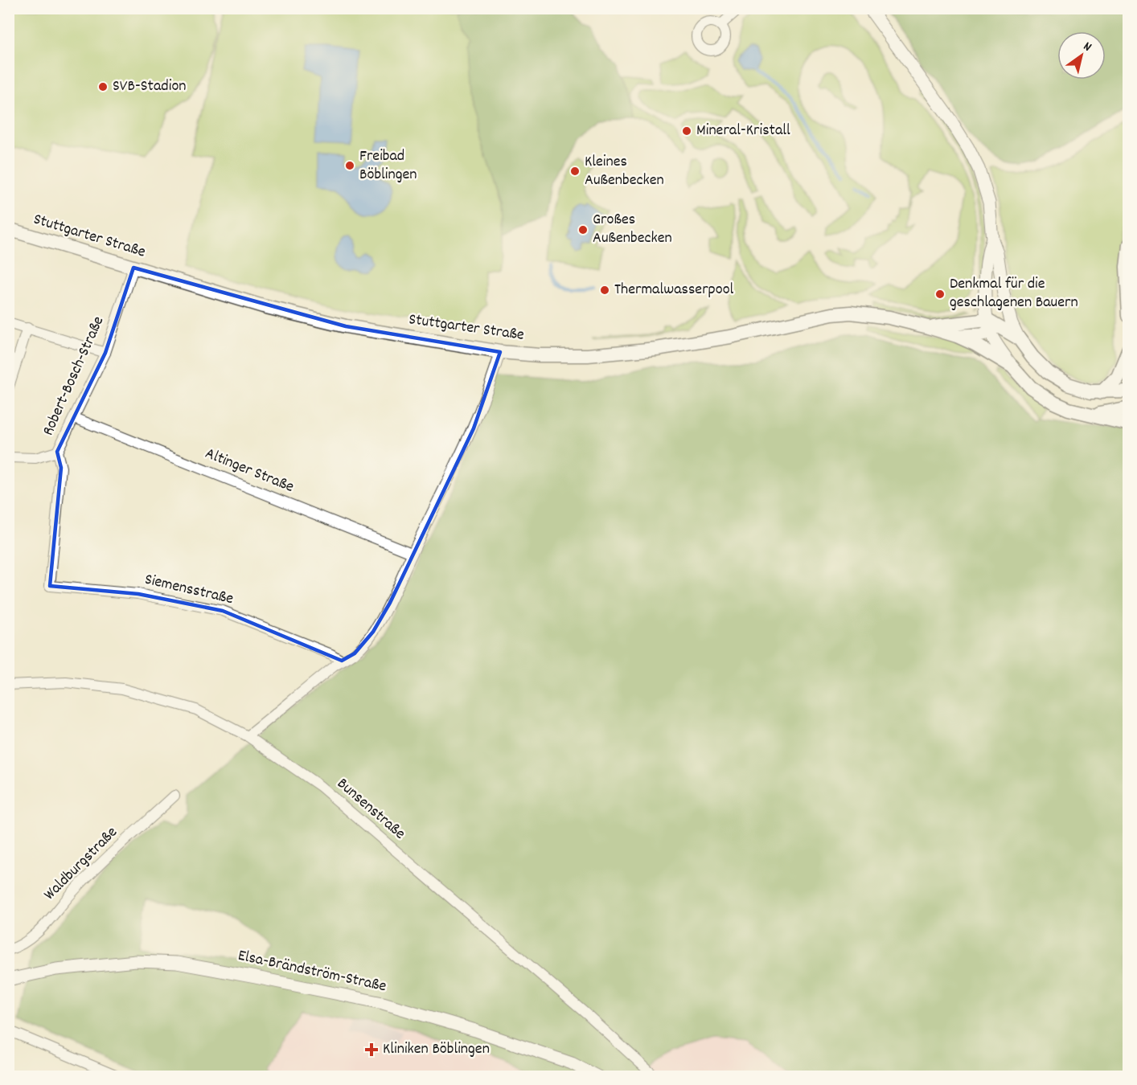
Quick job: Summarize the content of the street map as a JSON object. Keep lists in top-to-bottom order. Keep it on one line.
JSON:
{"streets":{"main road":["Stuttgarter Straße"],"street":["Robert-Bosch-Straße","Altinger Straße","Siemensstraße","Bunsenstraße","Waldburgstraße","Elsa-Brändström-Straße"]},"crossings":[["Stuttgarter Straße","Robert-Bosch-Straße"],["Robert-Bosch-Straße","Altinger Straße"],["Robert-Bosch-Straße","Siemensstraße"]],"places":{"other":["SVB-Stadion","Mineral-Kristall","Freibad Böblingen","Kleines Außenbecken","Großes Außenbecken","Thermalwasserpool","Denkmal für die geschlagenen Bauern"],"health":["Kliniken Böblingen"]},"north":"top right"}
